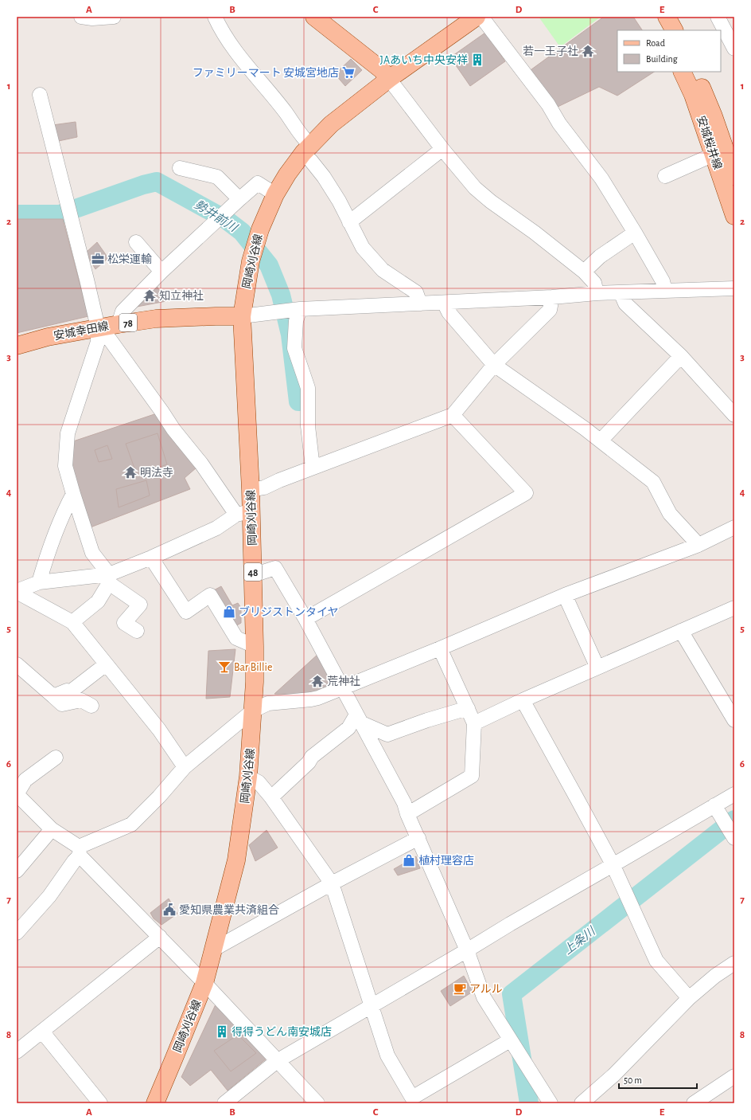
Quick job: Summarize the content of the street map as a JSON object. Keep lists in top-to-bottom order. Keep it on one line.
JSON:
{"streets":{"main road":["安城桜井線","岡崎刈谷線","78","安城幸田線","48"]},"crossings":[["岡崎刈谷線","安城幸田線"]],"water":["勢井前川","上条川"],"places":{"temple":["若一王子社","知立神社","明法寺","荒神社"],"building":["JAあいち中央安祥","得得うどん南安城店"],"supermarket":["ファミリーマート 安城宮地店"],"office":["松栄運輸"],"shop":["ブリジストンタイヤ","植村理容店"],"bar":["Bar Billie"],"public building":["愛知県農業共済組合"],"cafe":["アルル"]},"legend":["Road","Building"],"scale_bar":"50 m","grid":{"columns":["A","B","C","D","E"],"rows":["1","2","3","4","5","6","7","8"]}}
